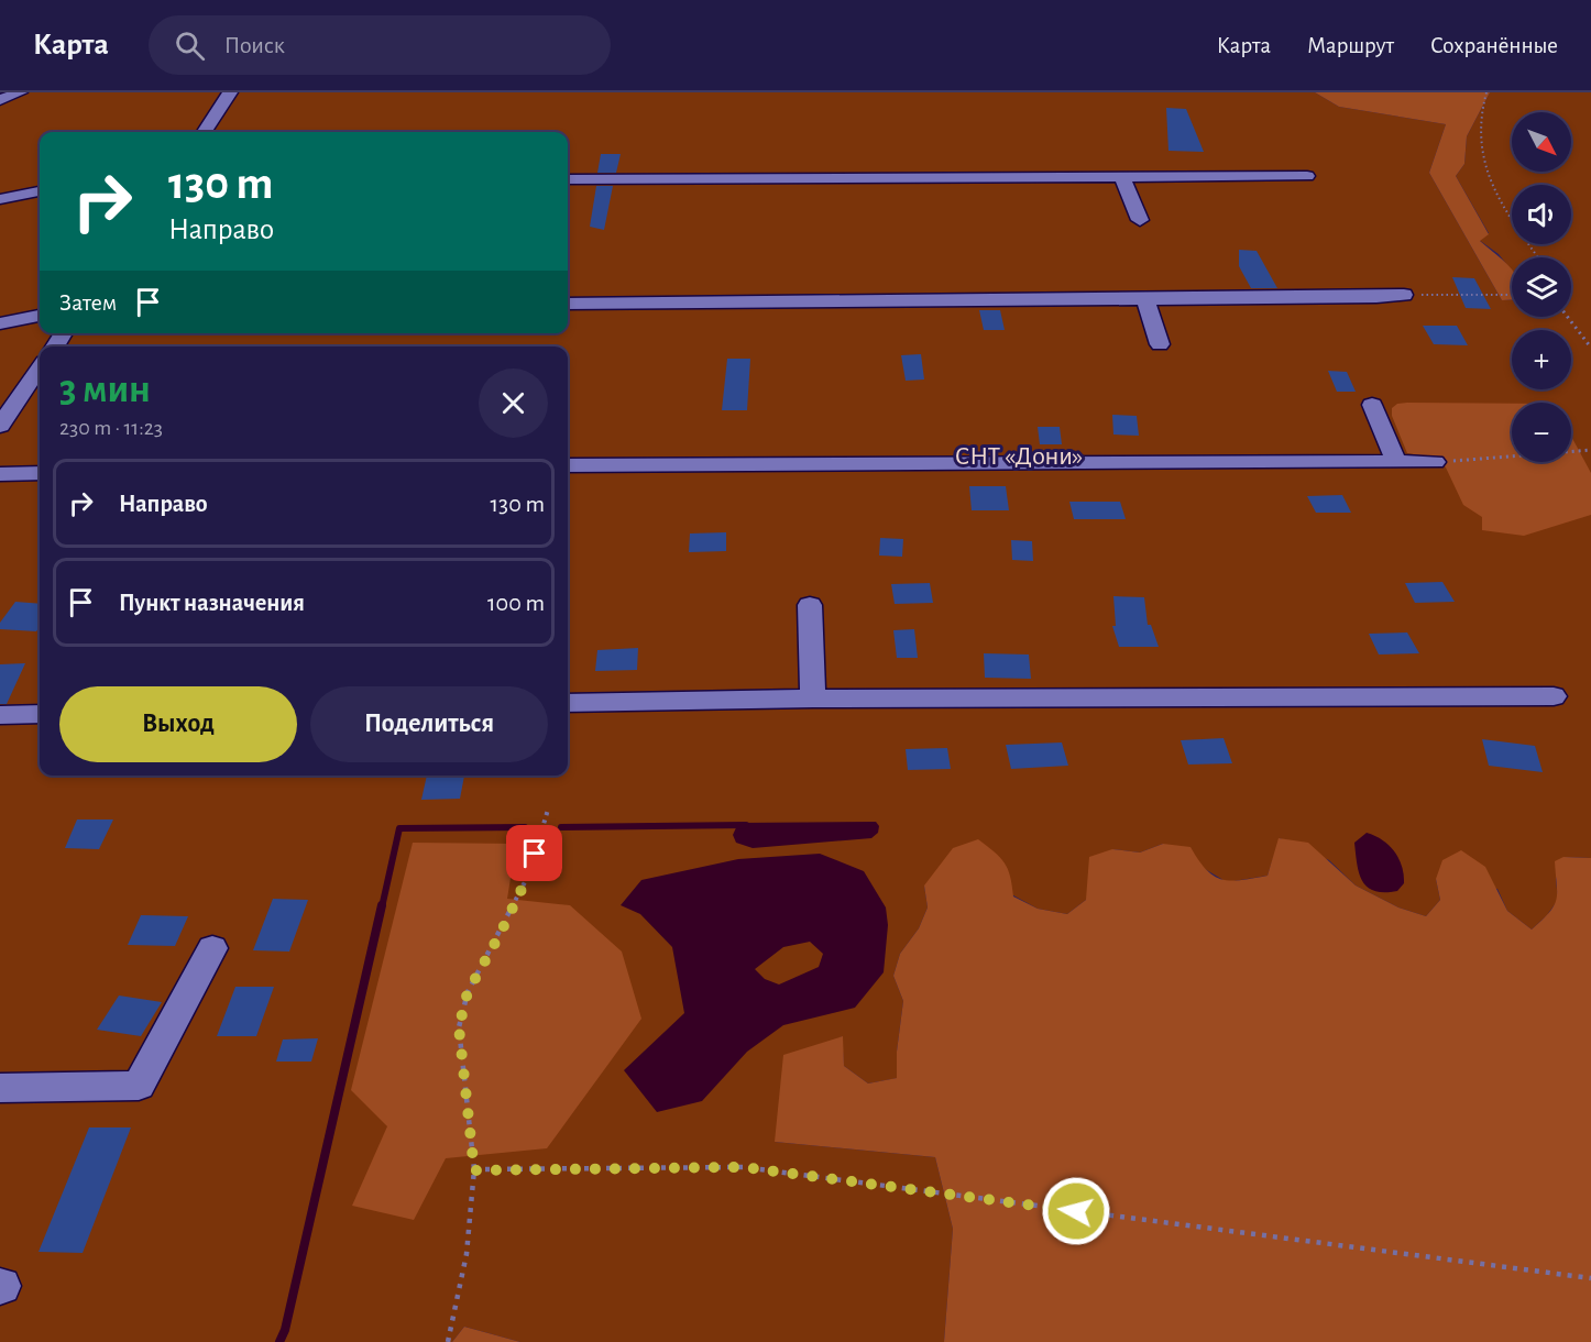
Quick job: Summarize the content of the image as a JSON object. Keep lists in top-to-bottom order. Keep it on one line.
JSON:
{"parks":["СНТ «Дони»"],"north":"bottom right","page":{"header":"Карта","search":"Поиск","nav":["Карта","Маршрут","Сохранённые"],"map_buttons":["+","−"],"turn":["130 m","Направо"],"then":"Затем","heading":["3 мин","230 m · 11:23"],"list":[{"name":"Направо","value":"130 m"},{"name":"Пункт назначения","value":"100 m"}],"buttons":["Выход","Поделиться"]}}
